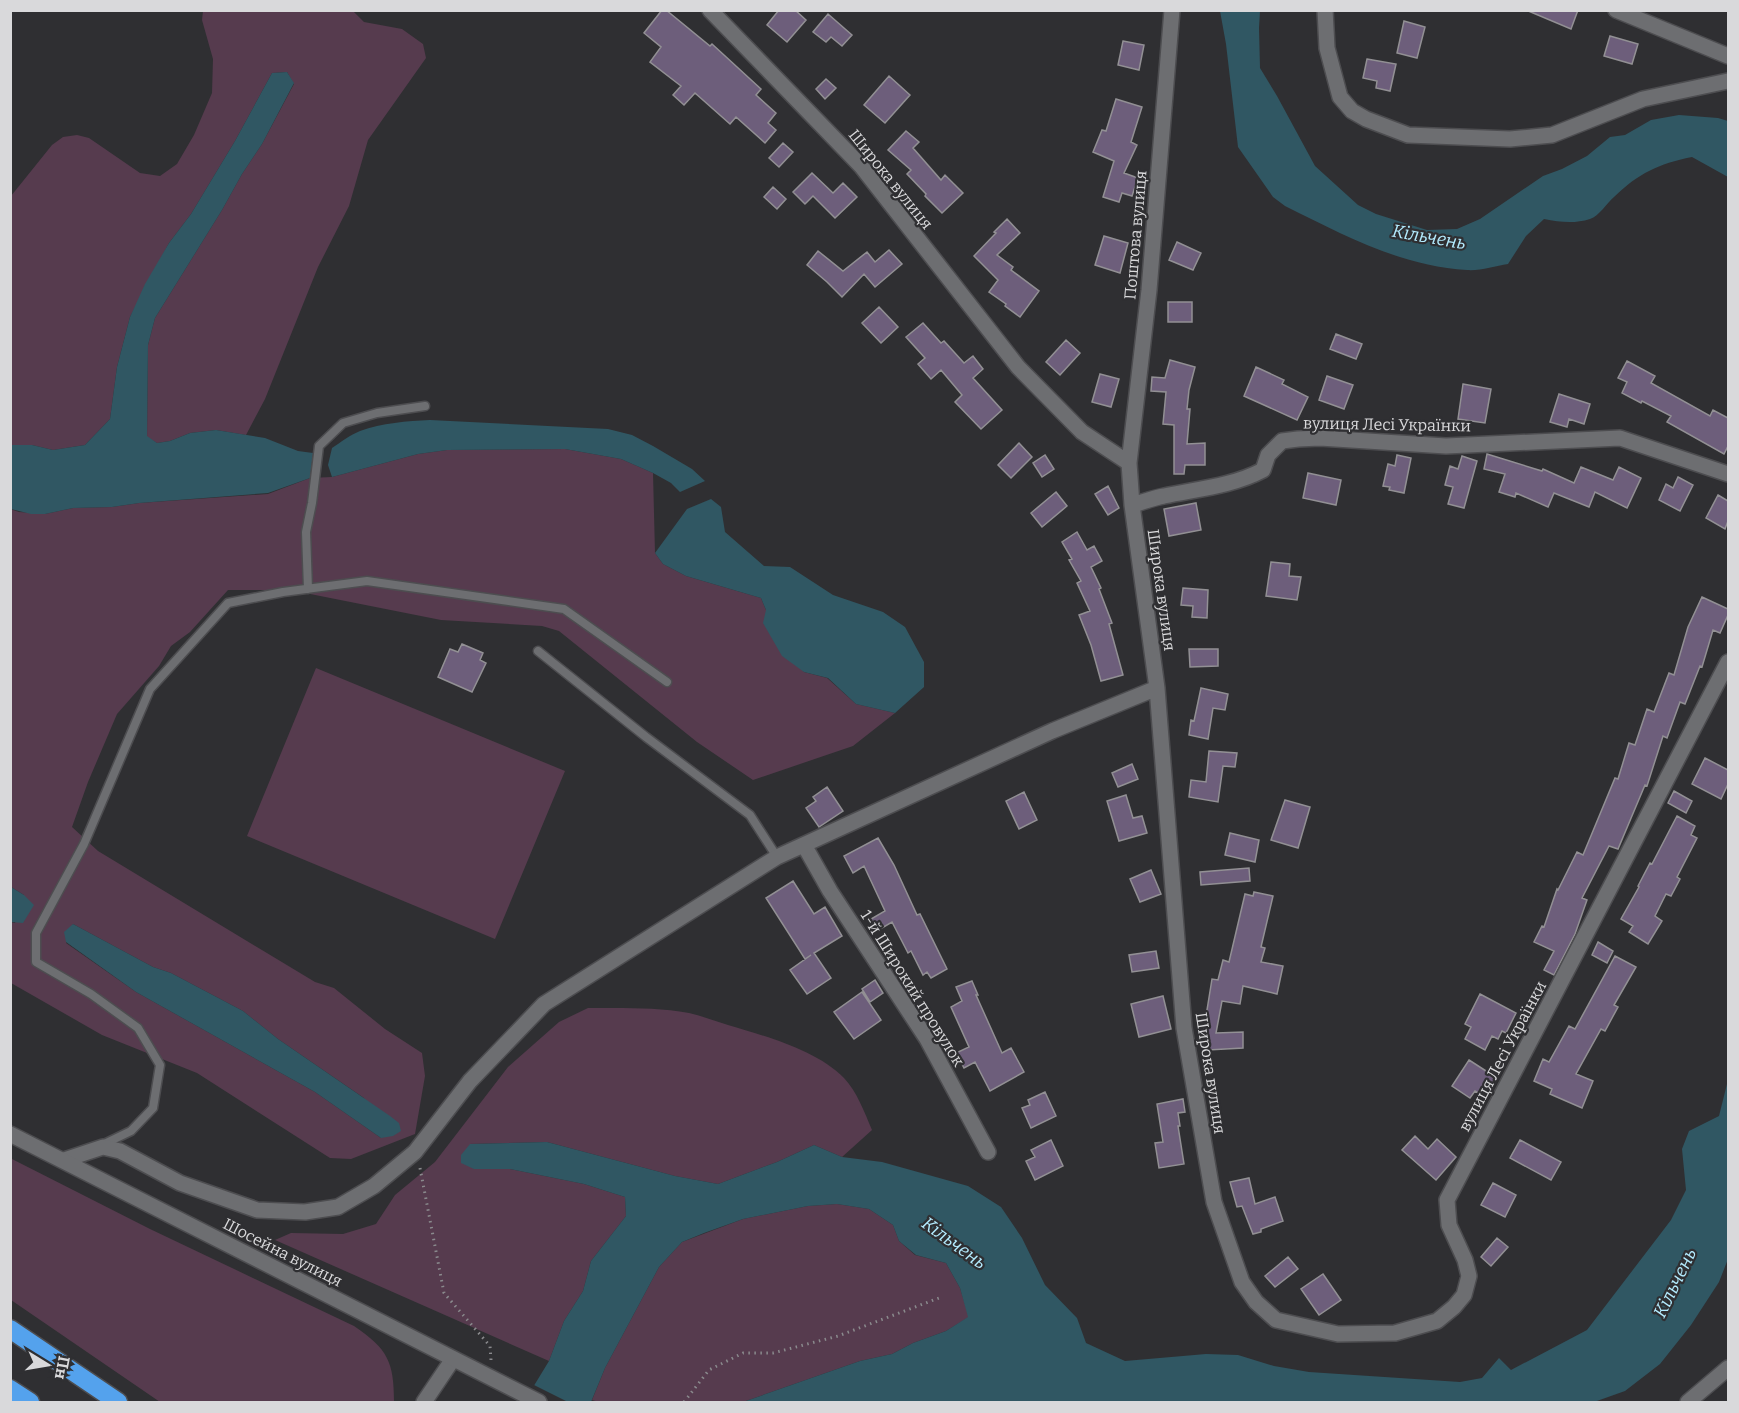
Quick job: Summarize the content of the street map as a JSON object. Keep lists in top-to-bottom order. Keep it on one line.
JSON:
{"streets":{"street":["Широка вулиця","Поштова вулиця","вулиця Лесі Українки","1-й Широкий провулок","Шосейна вулиця"]},"crossings":[["Широка вулиця","Поштова вулиця"],["Широка вулиця","вулиця Лесі Українки"]],"water":["Кільчень"],"north":"right"}
